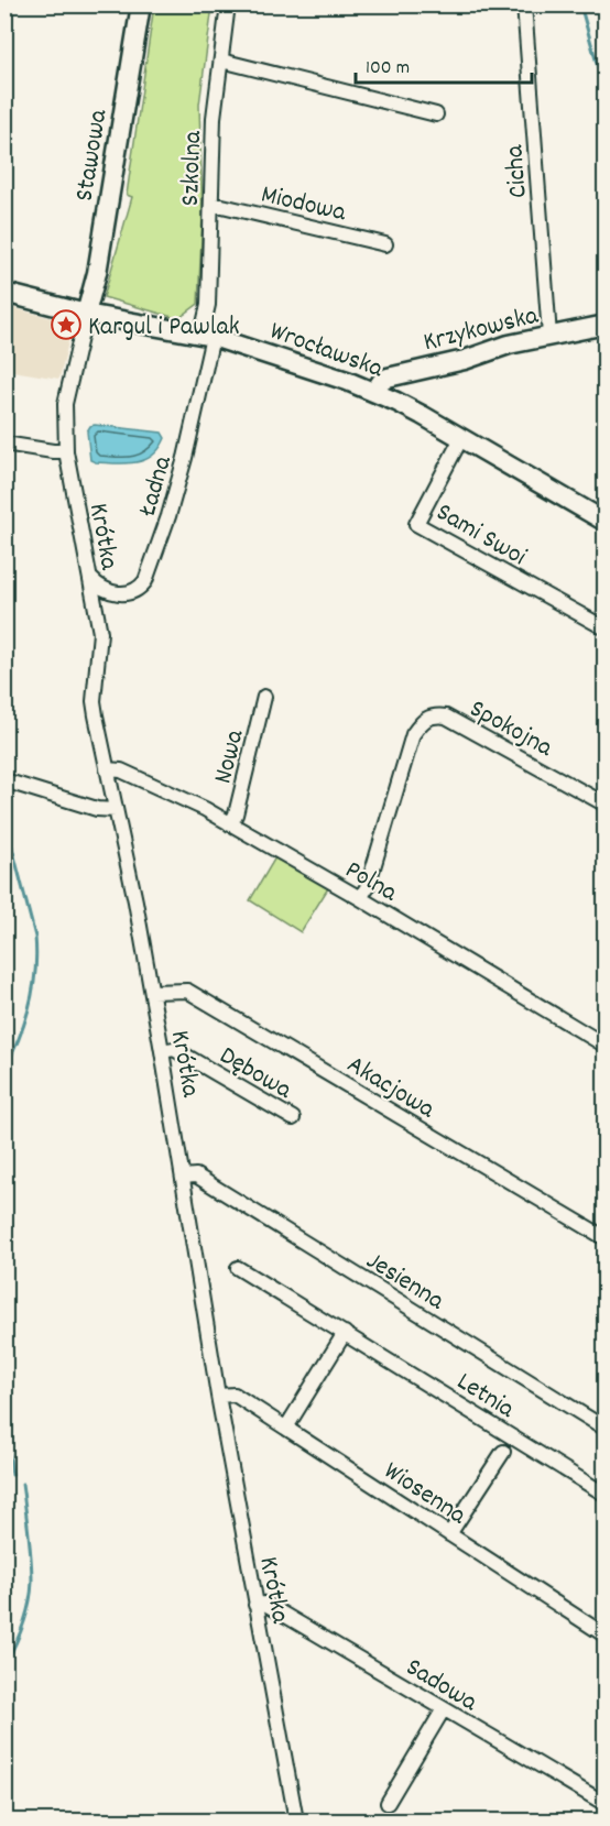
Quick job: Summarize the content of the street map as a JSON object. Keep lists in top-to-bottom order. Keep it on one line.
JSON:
{"streets":{"street":["Stawowa","Szkolna","Cicha","Miodowa","Krzykowska","Wrocławska","Ładna","Sami Swoi","Krótka","Spokojna","Nowa","Polna","Dębowa","Akacjowa","Jesienna","Letnia","Wiosenna","Sadowa"]},"crossings":[["Stawowa","Wrocławska"],["Stawowa","Krótka"],["Szkolna","Miodowa"],["Szkolna","Wrocławska"],["Szkolna","Ładna"],["Cicha","Krzykowska"],["Krzykowska","Wrocławska"],["Wrocławska","Ładna"],["Wrocławska","Sami Swoi"],["Wrocławska","Krótka"],["Ładna","Krótka"],["Krótka","Polna"],["Krótka","Dębowa"],["Krótka","Akacjowa"],["Krótka","Jesienna"],["Krótka","Wiosenna"],["Krótka","Sadowa"],["Spokojna","Polna"],["Nowa","Polna"]],"places":{"place":["Kargul i Pawlak"]},"scale_bar":"100 m"}
